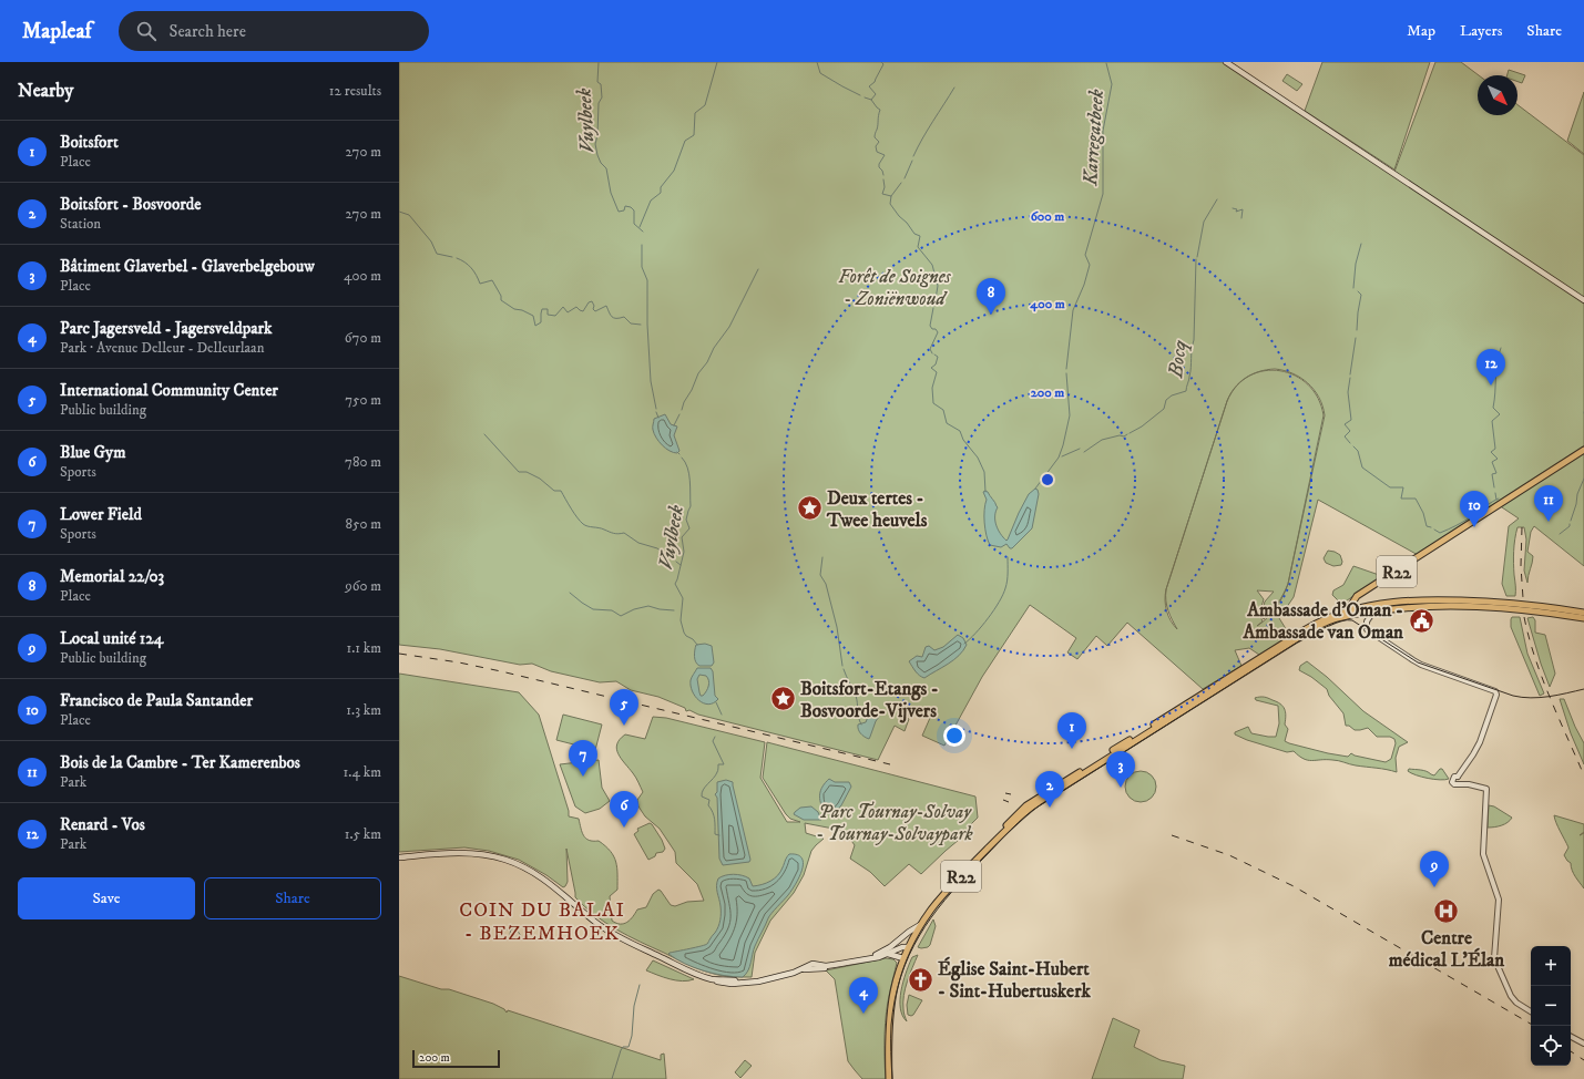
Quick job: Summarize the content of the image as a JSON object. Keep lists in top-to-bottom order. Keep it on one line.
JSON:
{"streets":{"main road":["R22"]},"districts":["COIN DU BALAI - BEZEMHOEK"],"water":["Vuylbeek","Karregatbeek","Bocq"],"parks":["Forêt de Soignes - Zoniënwoud","Parc Tournay-Solvay - Tournay-Solvaypark"],"places":{"place":["Deux tertes - Twee heuvels","Boitsfort-Etangs - Bosvoorde-Vijvers"],"public building":["Ambassade d'Oman - Ambassade van Oman"],"hospital":["Centre médical L'Élan"],"church":["Église Saint-Hubert - Sint-Hubertuskerk"]},"scale_bar":"200 m","north":"bottom right","page":{"header":"Mapleaf","search":"Search here","nav":["Map","Layers","Share"],"heading":["Nearby","12 results"],"list":[{"mark":"1","name":"Boitsfort","note":"Place","value":"270 m"},{"mark":"2","name":"Boitsfort - Bosvoorde","note":"Station","value":"270 m"},{"mark":"3","name":"Bâtiment Glaverbel - Glaverbelgebouw","note":"Place","value":"400 m"},{"mark":"4","name":"Parc Jagersveld - Jagersveldpark","note":"Park · Avenue Delleur - Delleurlaan","value":"670 m"},{"mark":"5","name":"International Community Center","note":"Public building","value":"750 m"},{"mark":"6","name":"Blue Gym","note":"Sports","value":"780 m"},{"mark":"7","name":"Lower Field","note":"Sports","value":"850 m"},{"mark":"8","name":"Memorial 22/03","note":"Place","value":"960 m"},{"mark":"9","name":"Local unité 124","note":"Public building","value":"1.1 km"},{"mark":"10","name":"Francisco de Paula Santander","note":"Place","value":"1.3 km"},{"mark":"11","name":"Bois de la Cambre - Ter Kamerenbos","note":"Park","value":"1.4 km"},{"mark":"12","name":"Renard - Vos","note":"Park","value":"1.5 km"}],"pins":["8","12","11","10","5","1","7","3","2","6","9","4"],"buttons":["Save","Share"],"map_buttons":["+","−"],"scale":"200 m"},"rings":["600 m","400 m","200 m"]}
